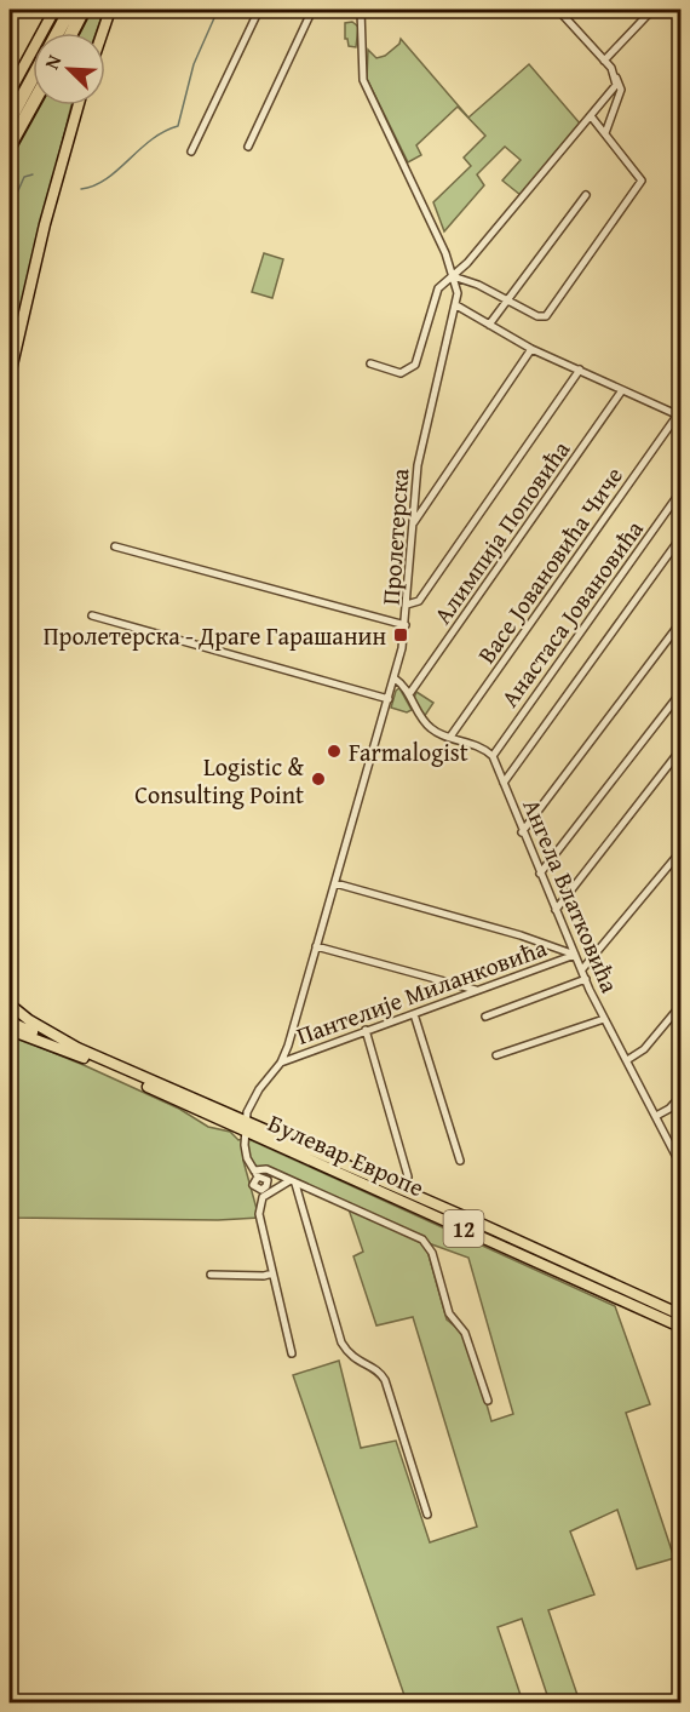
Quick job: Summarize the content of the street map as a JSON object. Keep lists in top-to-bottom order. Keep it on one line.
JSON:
{"streets":{"main road":["Булевар Европе","12"],"street":["Алимпија Поповића","Пролетерска","Васе Јовановића Чиче","Анастаса Јовановића","Ангела Влатковића","Пантелије Миланковића"]},"crossings":[["Пролетерска","Пантелије Миланковића"],["Пролетерска","Булевар Европе"],["Анастаса Јовановића","Ангела Влатковића"],["Ангела Влатковића","Пантелије Миланковића"]],"places":{"transit":["Пролетерска - Драге Гарашанин"],"other":["Farmalogist","Logistic & Consulting Point"]},"north":"top left"}
